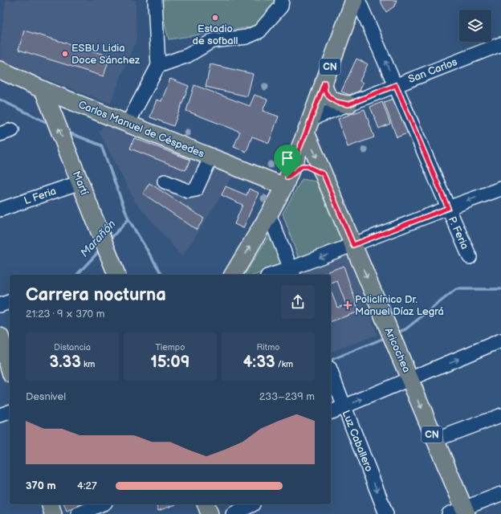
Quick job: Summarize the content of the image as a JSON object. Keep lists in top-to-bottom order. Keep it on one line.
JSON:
{"streets":{"main road":["CN","Carlos Manuel de Céspedes","Martí","Aricochea"],"street":["San Carlos","L Feria","P. Feria","Luz Caballero"]},"crossings":[["CN","San Carlos"],["CN","Carlos Manuel de Céspedes"],["CN","Aricochea"],["San Carlos","P. Feria"],["San Carlos","Aricochea"],["Carlos Manuel de Céspedes","Martí"],["Martí","L Feria"]],"one_way":["Martí","Aricochea","Luz Caballero"],"water":["Marañón"],"places":{"other":["Estadio de sofball","ESBU Lidia Doce Sánchez"],"health":["Policlínico Dr. Manuel Díaz Legrá"]},"page":{"heading":["Carrera nocturna","21:23 · 9 × 370 m"],"stats":[["Distancia","3.33 km"],["Tiempo","15:09"],["Ritmo","4:33 /km"]],"chart":["Desnivel","233–239 m"],"list":[{"name":"370 m","note":"4:27"}]}}
